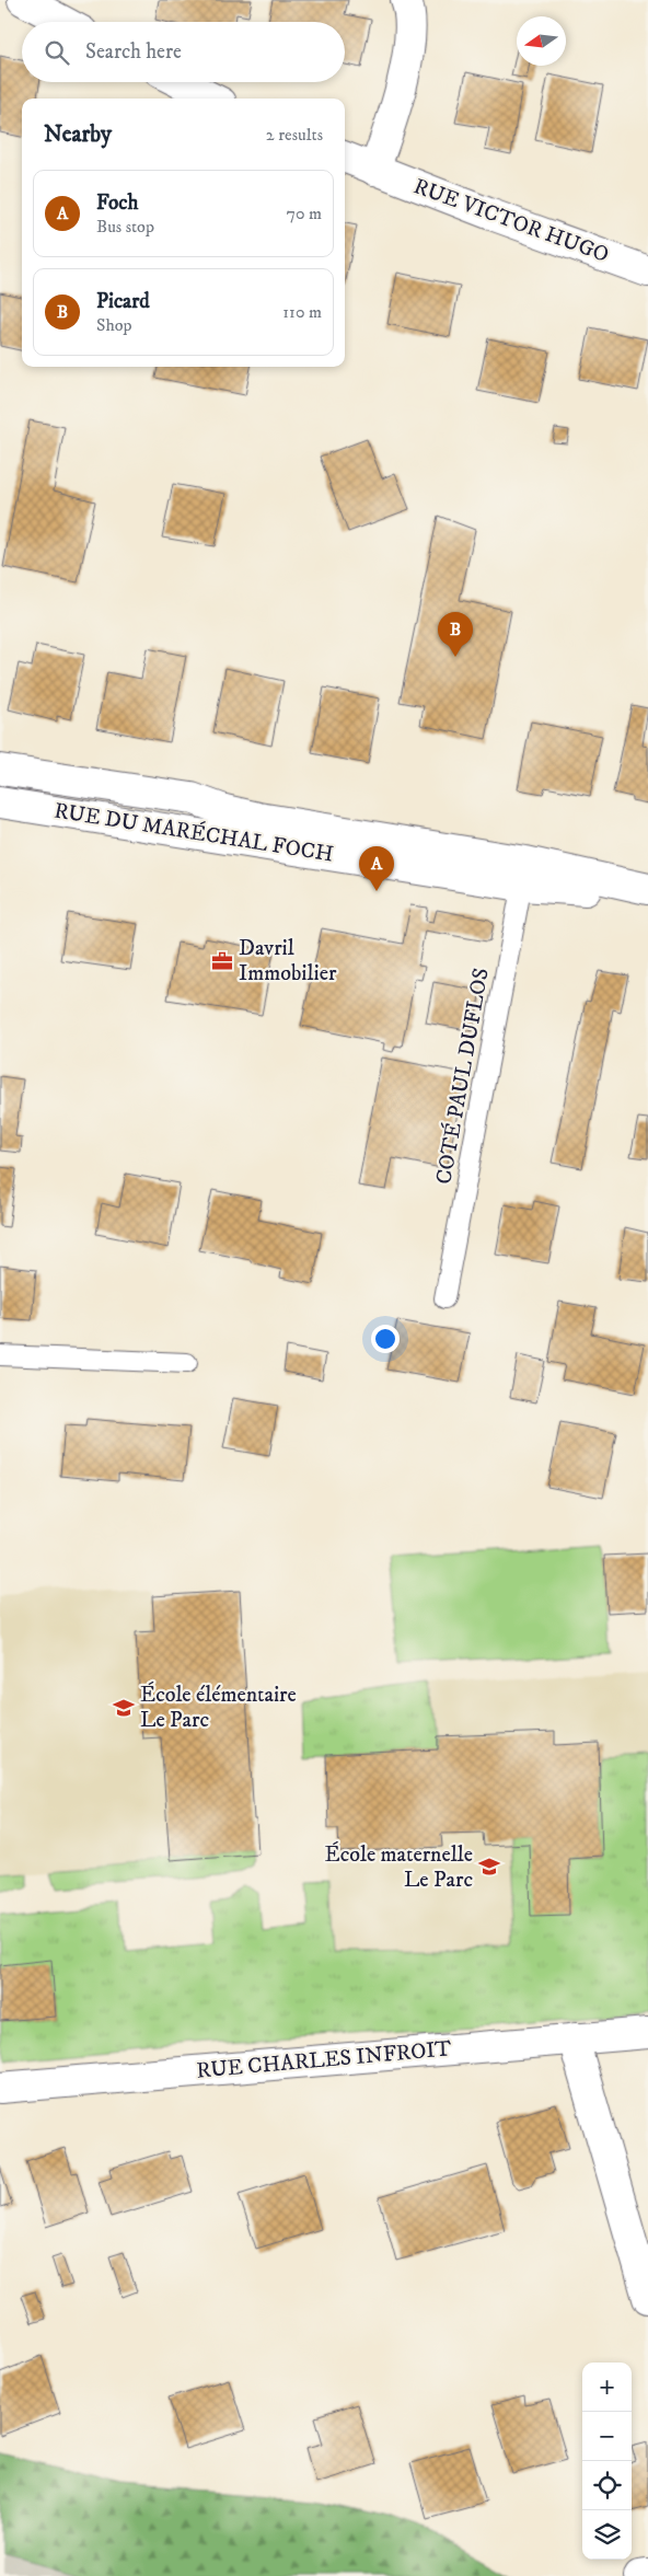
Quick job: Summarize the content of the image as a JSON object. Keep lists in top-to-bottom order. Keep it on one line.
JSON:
{"streets":{"street":["RUE VICTOR HUGO","RUE DU MARÉCHAL FOCH","RUE CHARLES INFROIT"],"lane":["COTÉ PAUL DUFLOS"]},"crossings":[["RUE DU MARÉCHAL FOCH","COTÉ PAUL DUFLOS"]],"places":{"office":["Davril Immobilier"],"school or university":["École élémentaire Le Parc","École maternelle Le Parc"]},"north":"left","page":{"search":"Search here","heading":["Nearby","2 results"],"list":[{"mark":"A","name":"Foch","note":"Bus stop","value":"70 m"},{"mark":"B","name":"Picard","note":"Shop","value":"110 m"}],"pins":["B","A"],"map_buttons":["+","−"]}}
